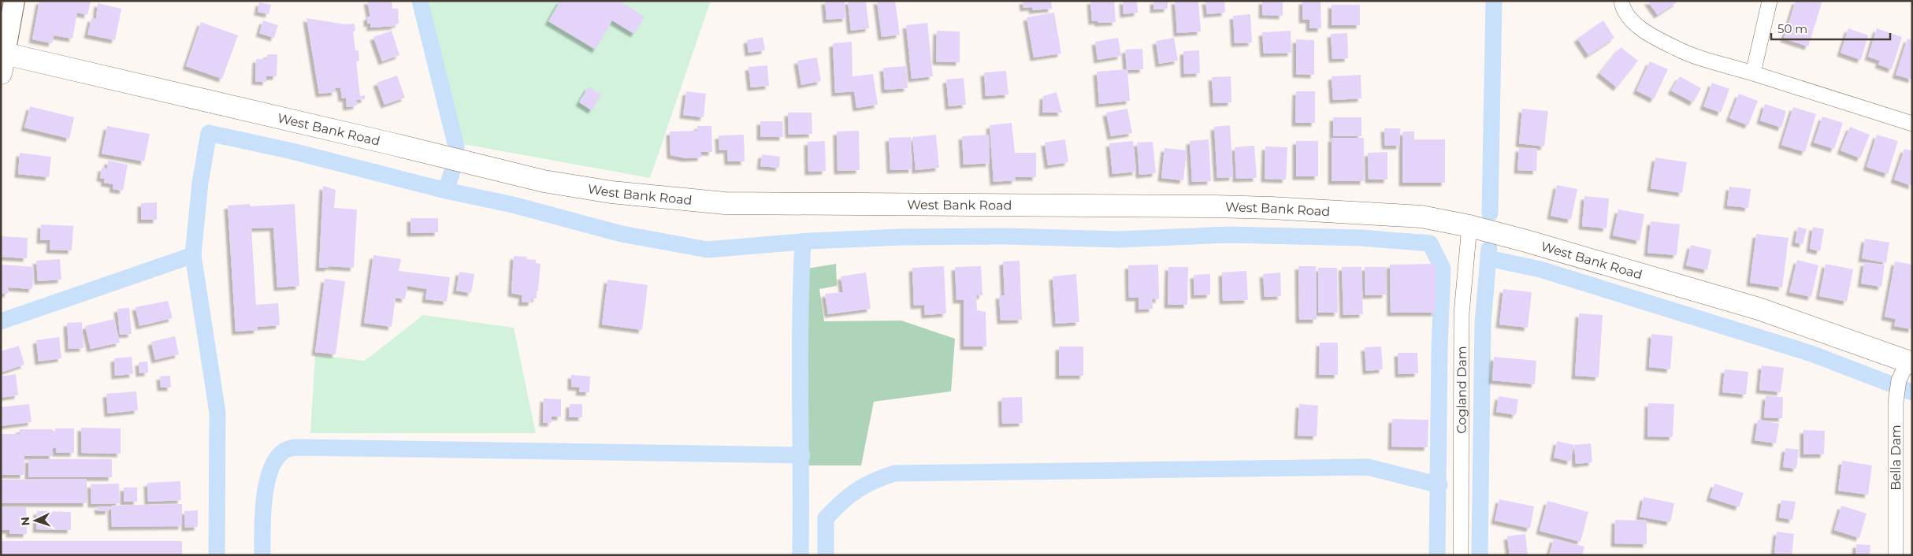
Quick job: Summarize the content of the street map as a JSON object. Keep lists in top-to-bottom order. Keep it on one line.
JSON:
{"streets":{"main road":["West Bank Road"],"street":["Cogland Dam","Bella Dam"]},"crossings":[["West Bank Road","Cogland Dam"],["West Bank Road","Bella Dam"]],"scale_bar":"50 m","north":"left"}
